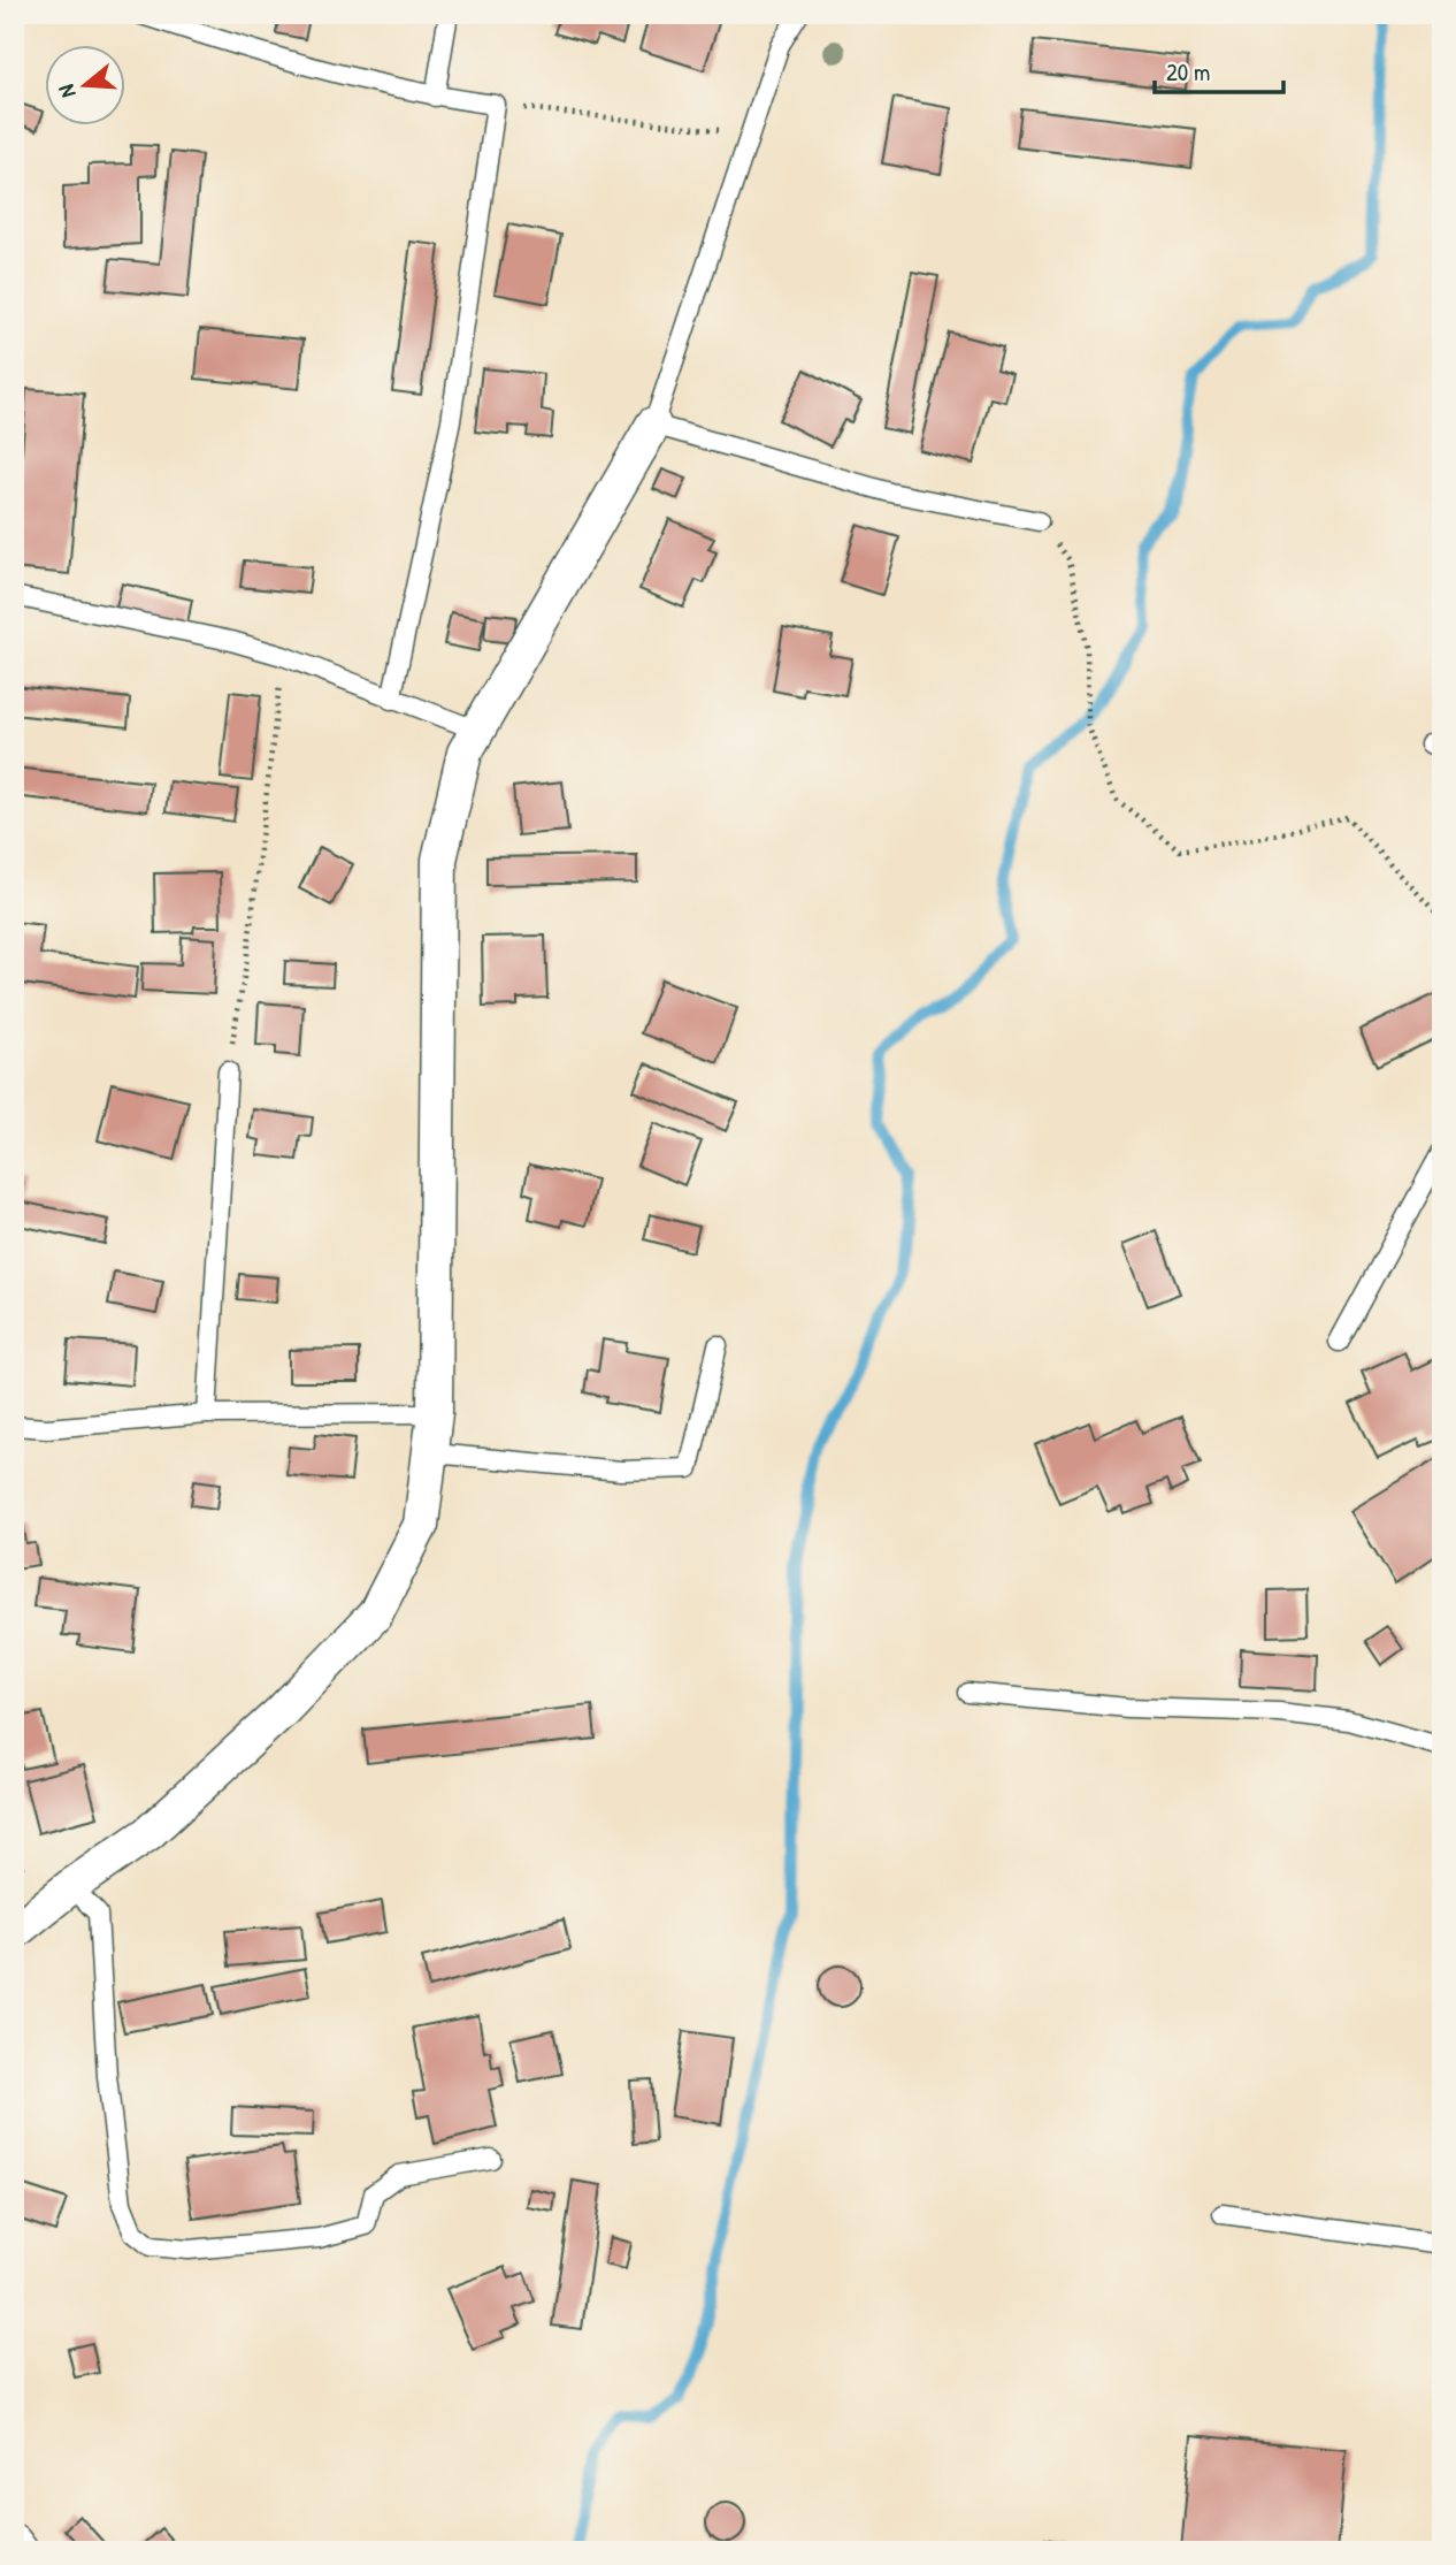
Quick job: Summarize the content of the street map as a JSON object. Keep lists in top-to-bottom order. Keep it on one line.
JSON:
{"scale_bar":"20 m","north":"left"}
